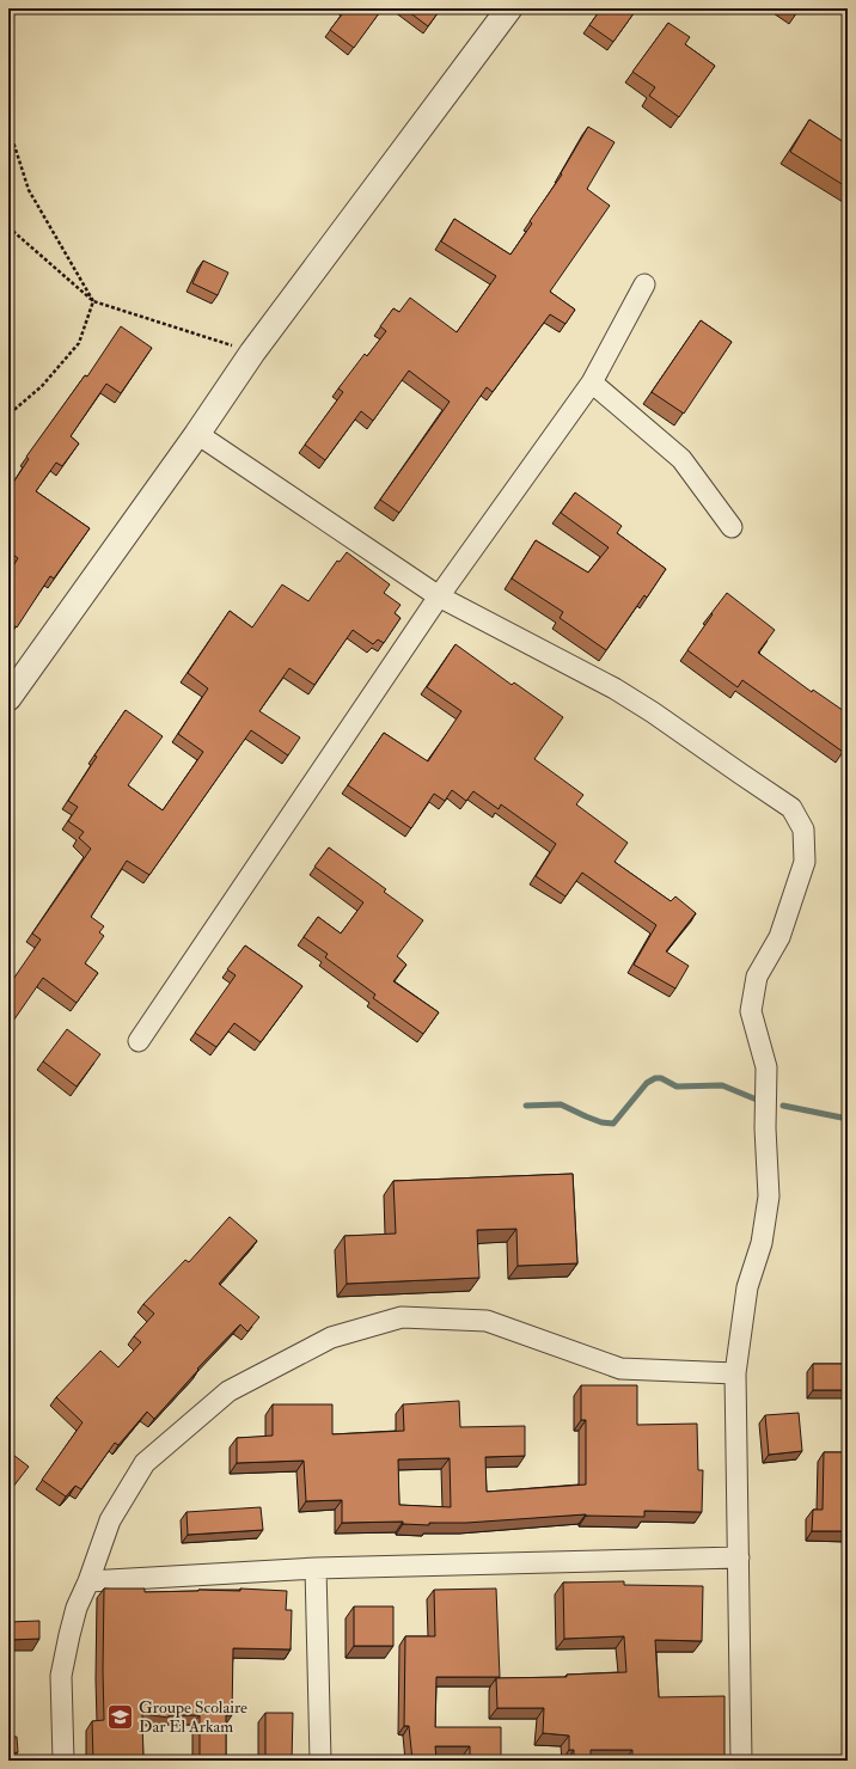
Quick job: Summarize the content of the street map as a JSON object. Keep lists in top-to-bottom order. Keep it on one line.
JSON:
{"places":{"school or university":["Groupe Scolaire Dar El Arkam"]}}
